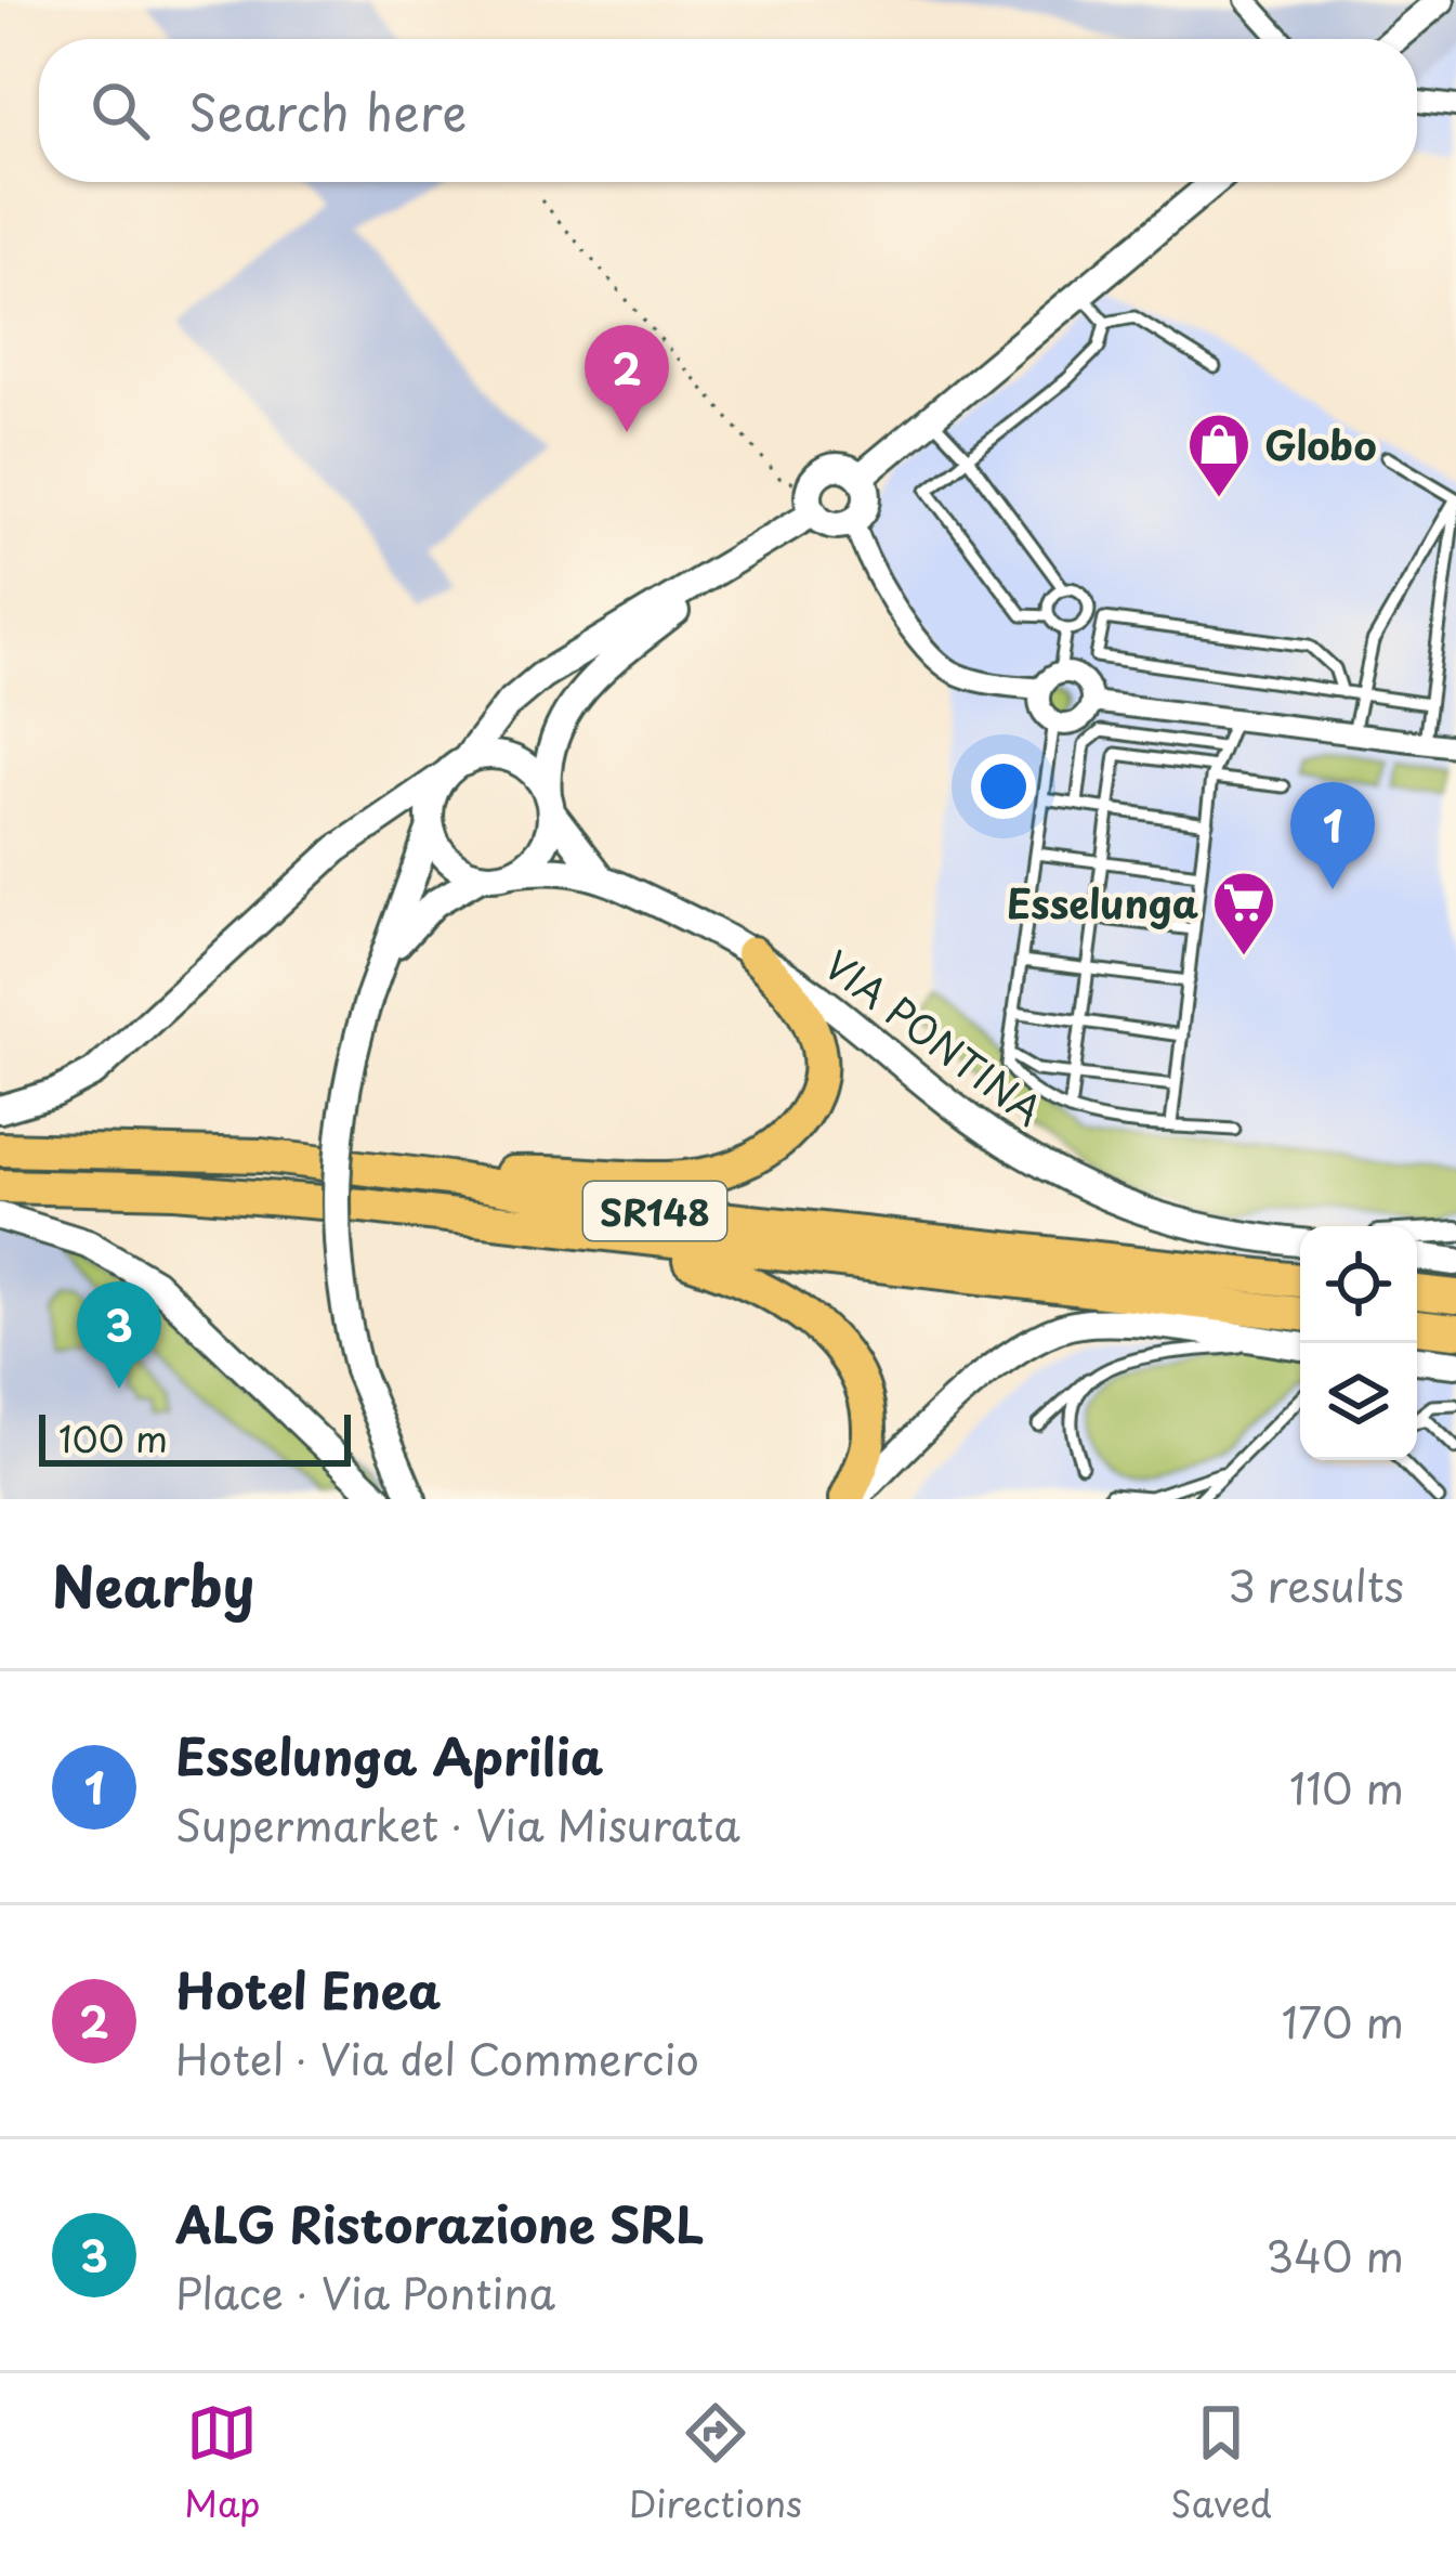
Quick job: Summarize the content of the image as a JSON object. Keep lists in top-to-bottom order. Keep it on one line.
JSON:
{"streets":{"highway":["SR148"],"street":["VIA PONTINA"]},"places":{"shop":["Globo"],"supermarket":["Esselunga"]},"scale_bar":"100 m","page":{"search":"Search here","pins":["2","1","3"],"scale":"100 m","heading":["Nearby","3 results"],"list":[{"mark":"1","name":"Esselunga Aprilia","note":"Supermarket · Via Misurata","value":"110 m"},{"mark":"2","name":"Hotel Enea","note":"Hotel · Via del Commercio","value":"170 m"},{"mark":"3","name":"ALG Ristorazione SRL","note":"Place · Via Pontina","value":"340 m"}],"nav":["Map","Directions","Saved"]}}
